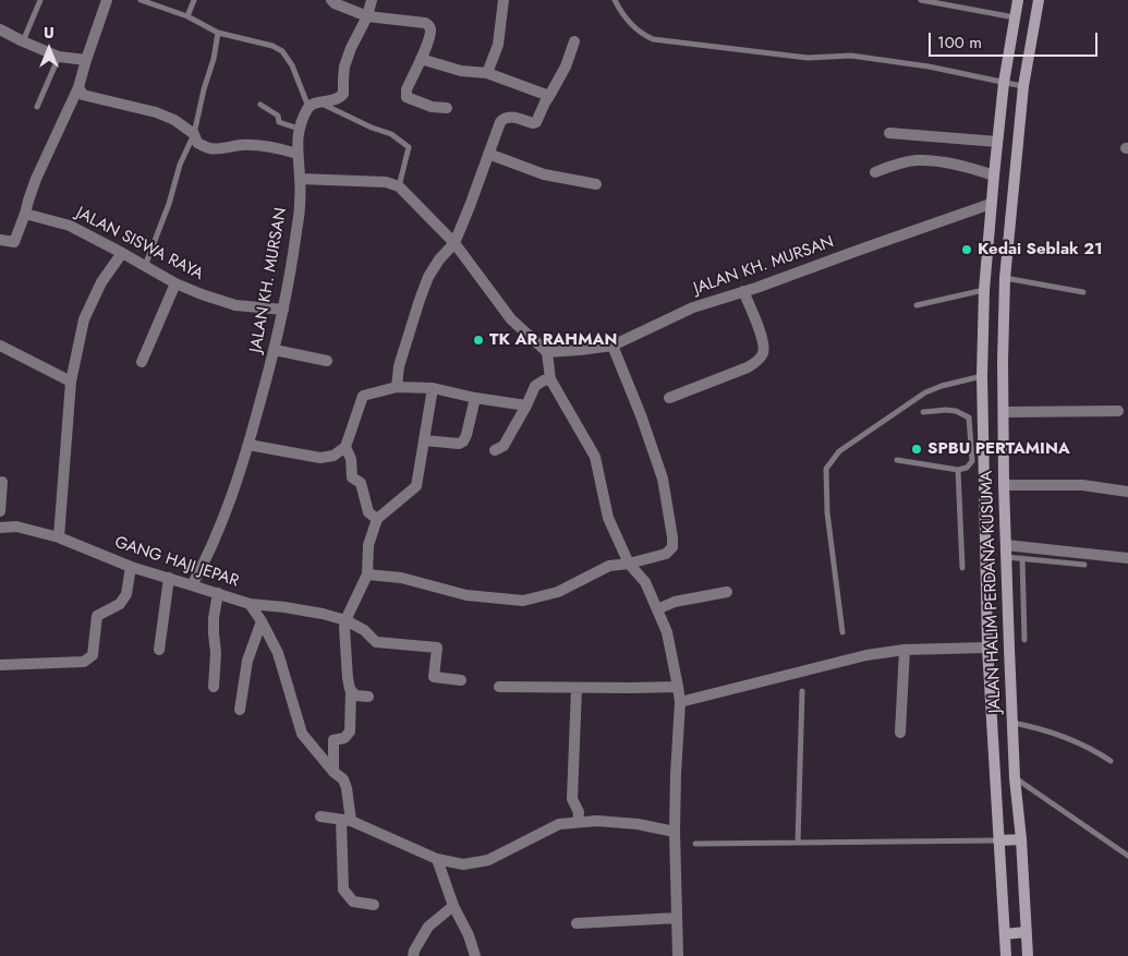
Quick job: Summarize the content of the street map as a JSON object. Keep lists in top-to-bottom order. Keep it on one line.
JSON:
{"streets":{"main road":["JALAN HALIM PERDANA KUSUMA"],"street":["JALAN SISWA RAYA","JALAN KH. MURSAN","GANG HAJI JEPAR"]},"crossings":[["JALAN SISWA RAYA","JALAN KH. MURSAN"],["JALAN KH. MURSAN","GANG HAJI JEPAR"],["JALAN KH. MURSAN","JALAN HALIM PERDANA KUSUMA"]],"places":["Kedai Seblak 21","TK AR RAHMAN","SPBU PERTAMINA"],"scale_bar":"100 m","north":"top"}
